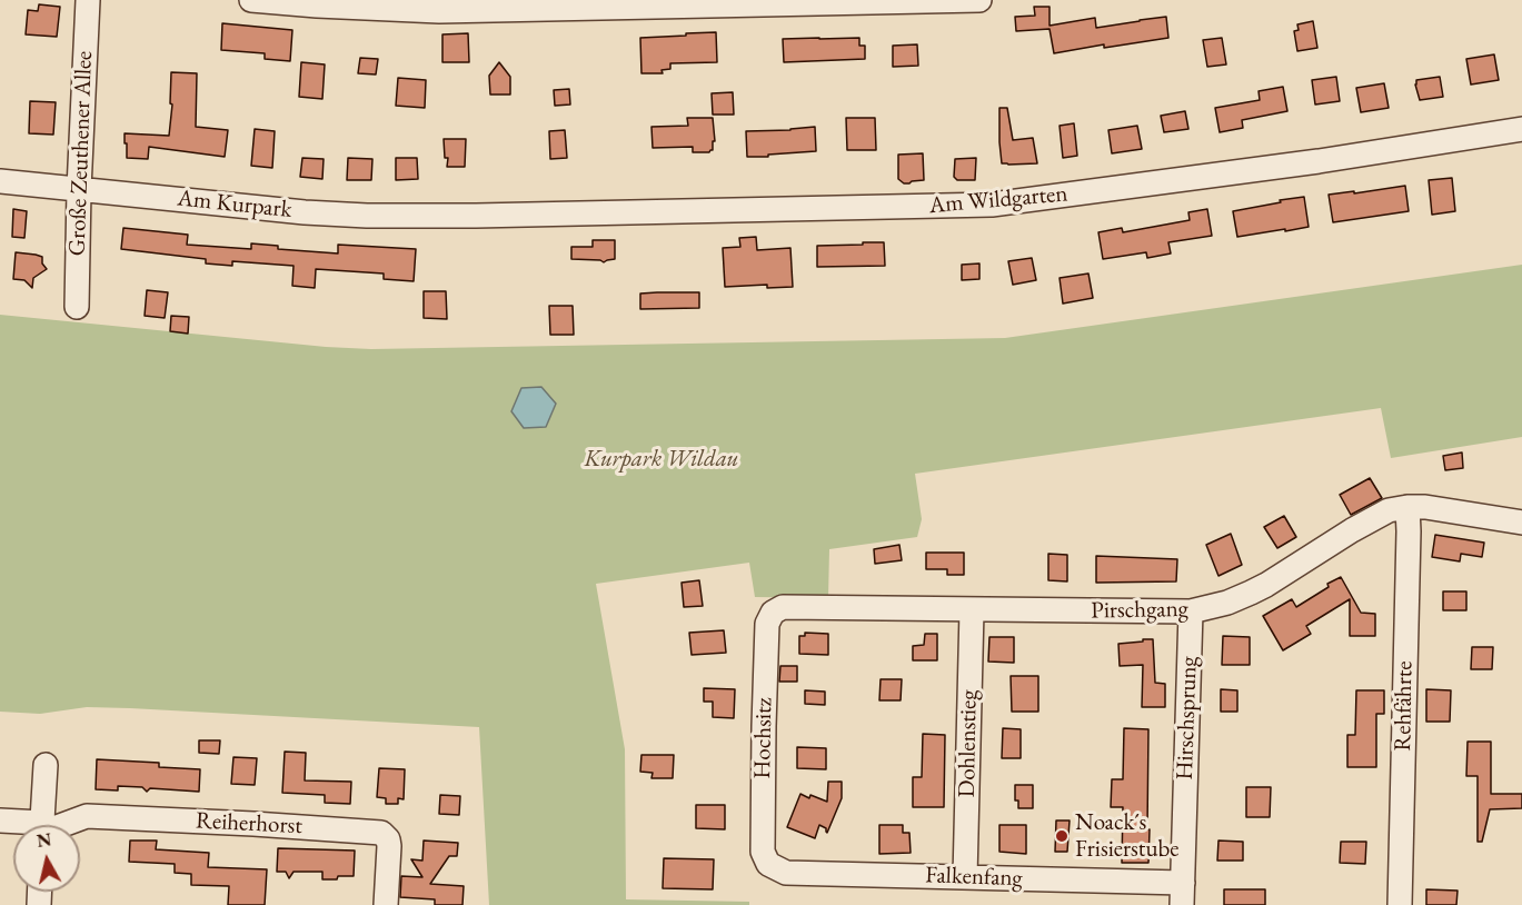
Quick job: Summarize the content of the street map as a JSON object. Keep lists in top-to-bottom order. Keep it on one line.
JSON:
{"streets":{"street":["Große Zeuthener Allee","Am Wildgarten","Am Kurpark","Pirschgang","Rehfährte","Hirschsprung","Hochsitz","Dohlenstieg","Reiherhorst","Falkenfang"]},"crossings":[["Große Zeuthener Allee","Am Kurpark"],["Am Wildgarten","Am Kurpark"],["Pirschgang","Rehfährte"],["Pirschgang","Hirschsprung"],["Pirschgang","Hochsitz"],["Pirschgang","Dohlenstieg"],["Hirschsprung","Falkenfang"],["Hochsitz","Falkenfang"],["Dohlenstieg","Falkenfang"]],"parks":["Kurpark Wildau"],"places":["Noack´s Frisierstube"],"north":"top"}
